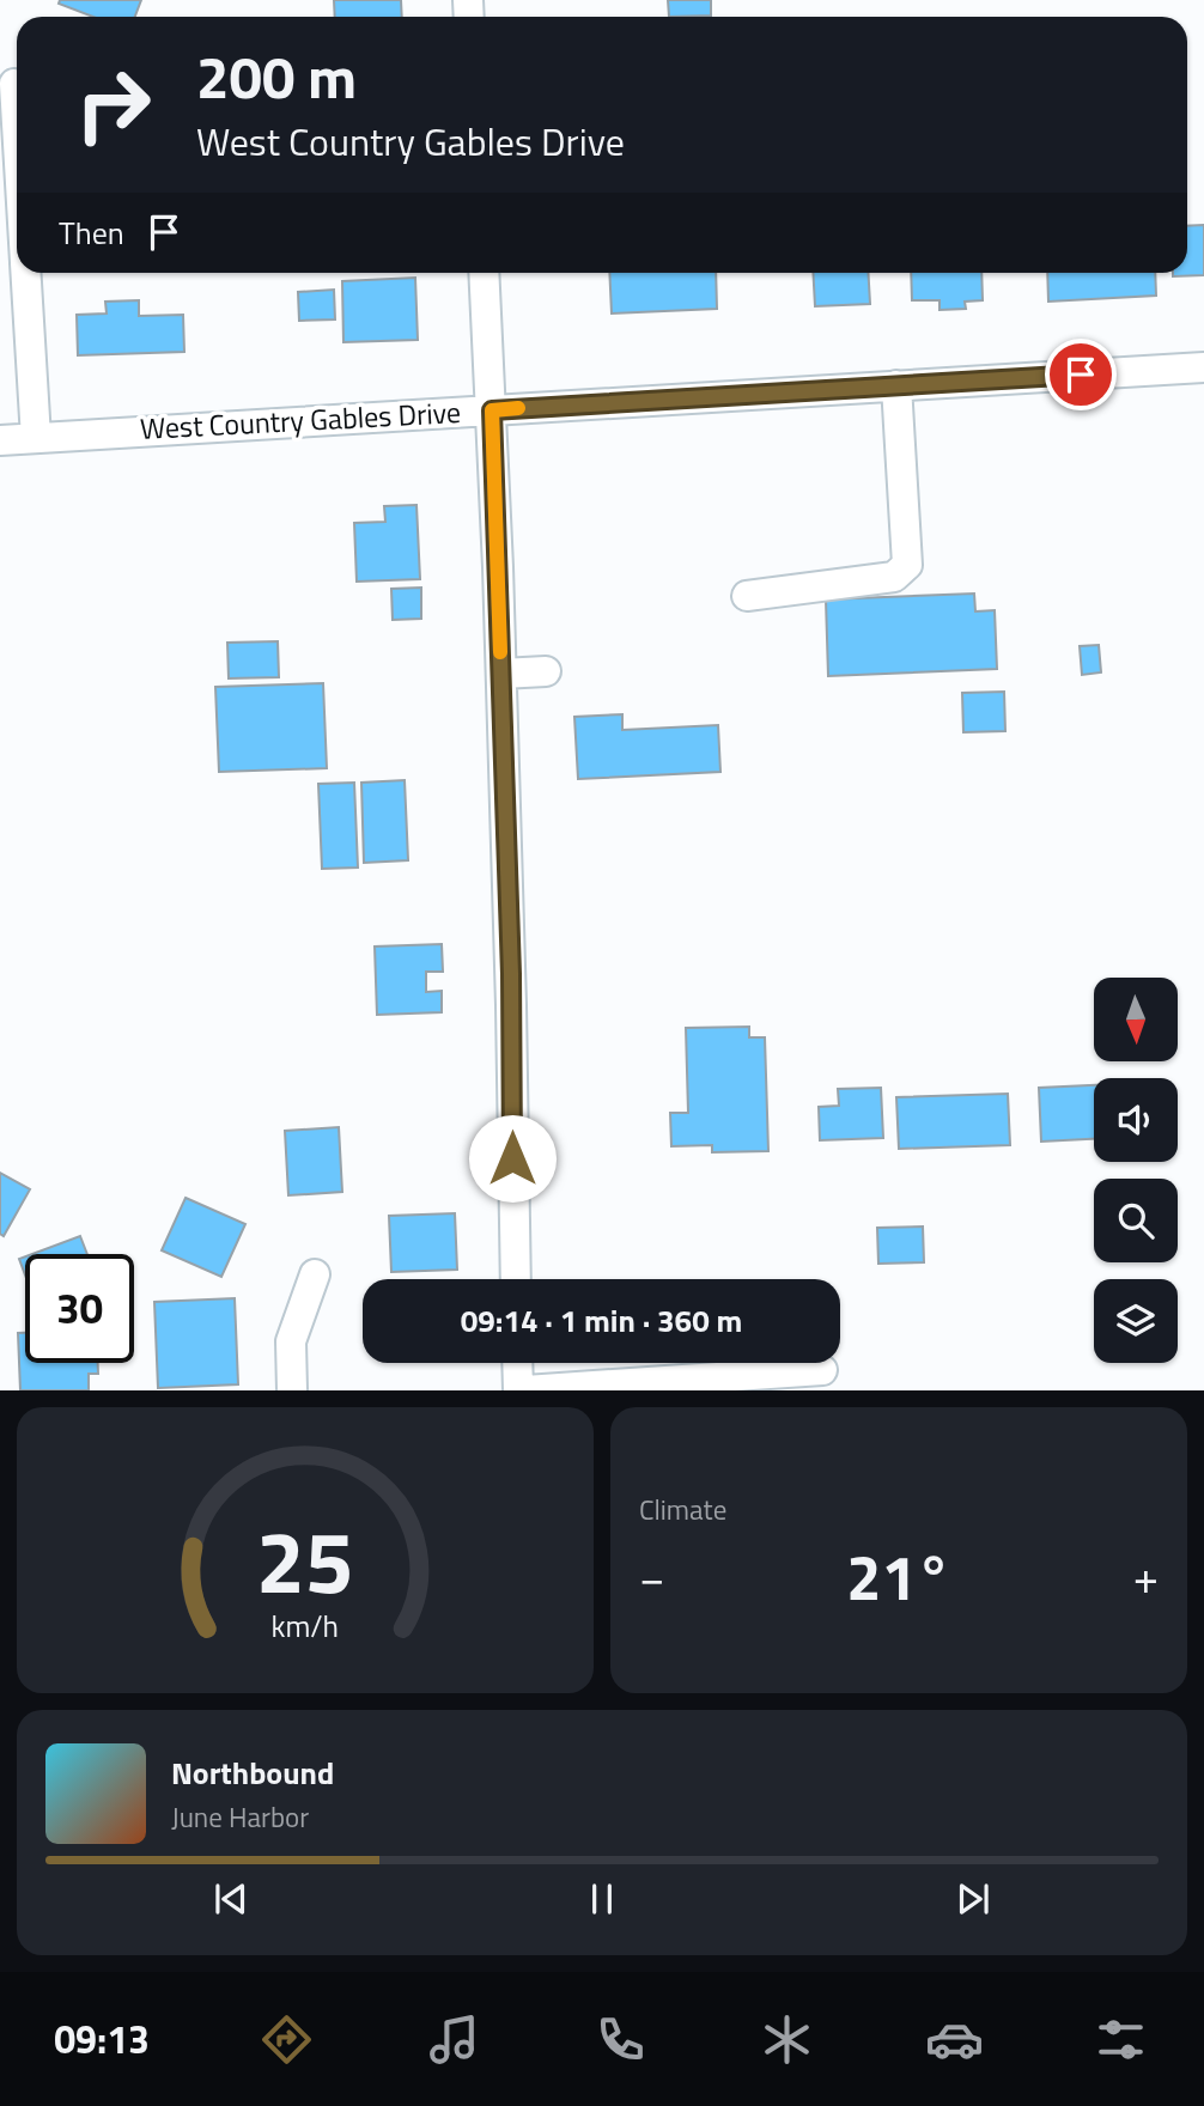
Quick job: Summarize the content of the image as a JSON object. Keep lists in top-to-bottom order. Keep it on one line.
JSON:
{"streets":{"street":["West Country Gables Drive"]},"north":"bottom","page":{"turn":["200 m","West Country Gables Drive"],"then":"Then","limit":"30","trip":"09:14 · 1 min · 360 m","tile":"Climate","heat":["−","21°","+"],"song":["Northbound","June Harbor"],"tabs":"09:13","gauge":["25","km/h"]}}
